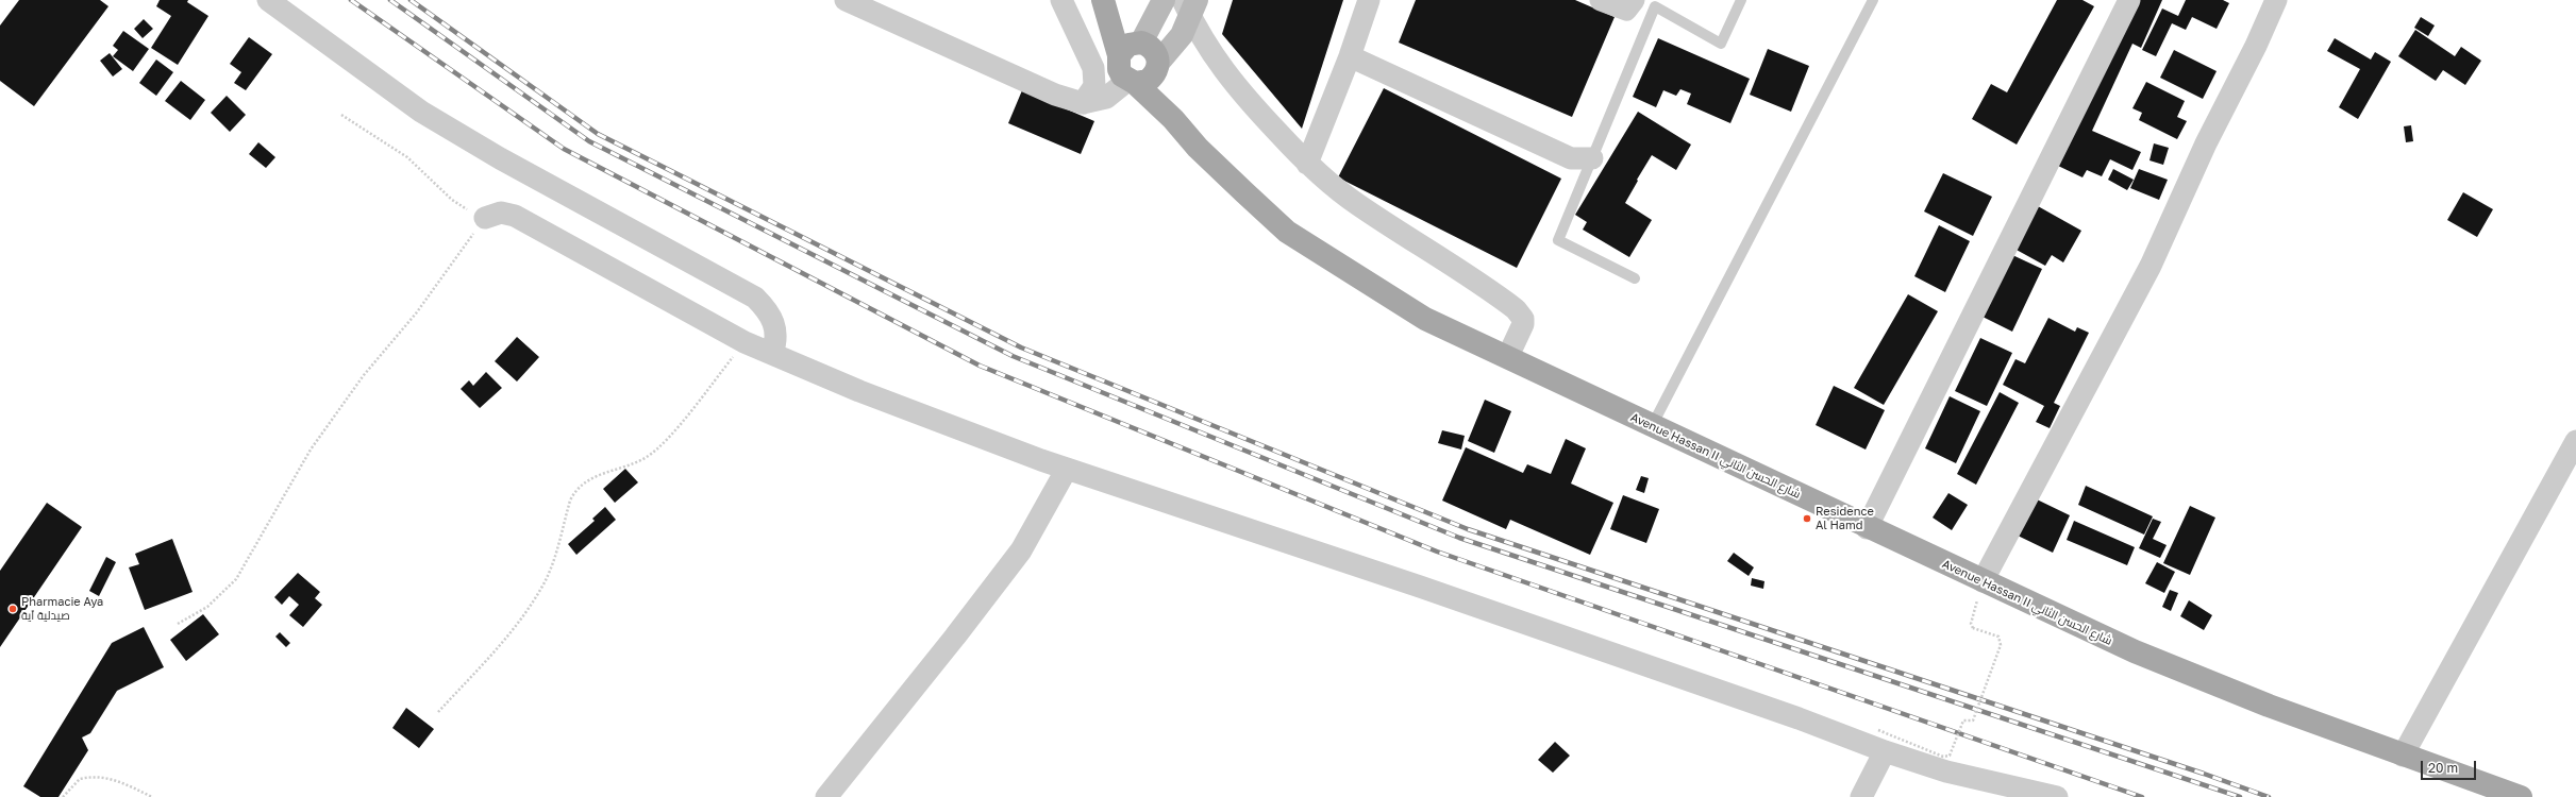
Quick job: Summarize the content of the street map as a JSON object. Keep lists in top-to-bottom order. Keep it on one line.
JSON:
{"streets":{"main road":["Avenue Hassan II شارع الحسن الثاني"]},"places":["Residence Al Hamd","Pharmacie Aya صيدلية اًية"],"scale_bar":"20 m"}
